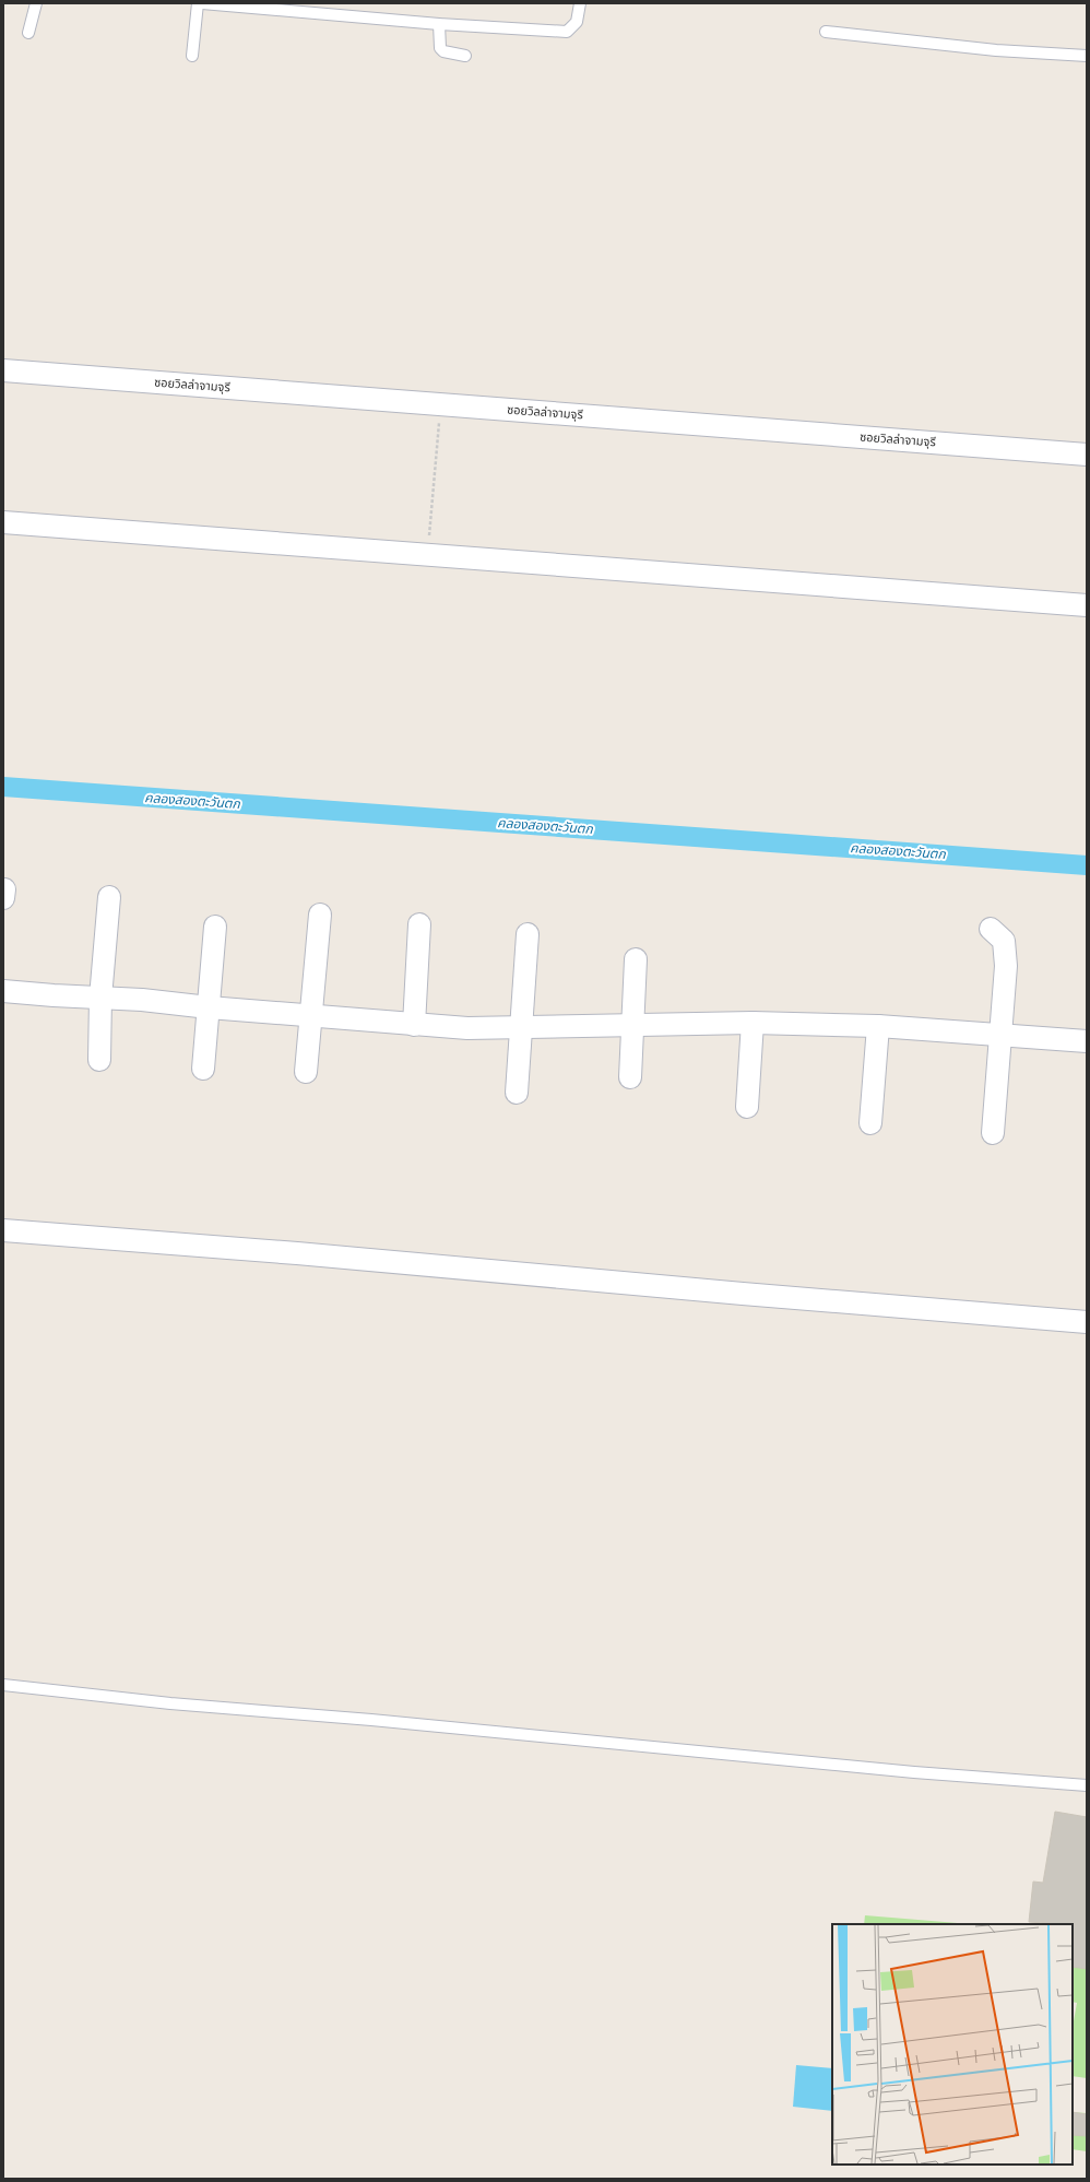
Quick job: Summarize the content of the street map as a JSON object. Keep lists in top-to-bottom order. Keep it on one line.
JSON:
{"streets":{"street":["ซอยวิลล่าจามจุรี"]},"water":["คลองสองตะวันตก"]}
